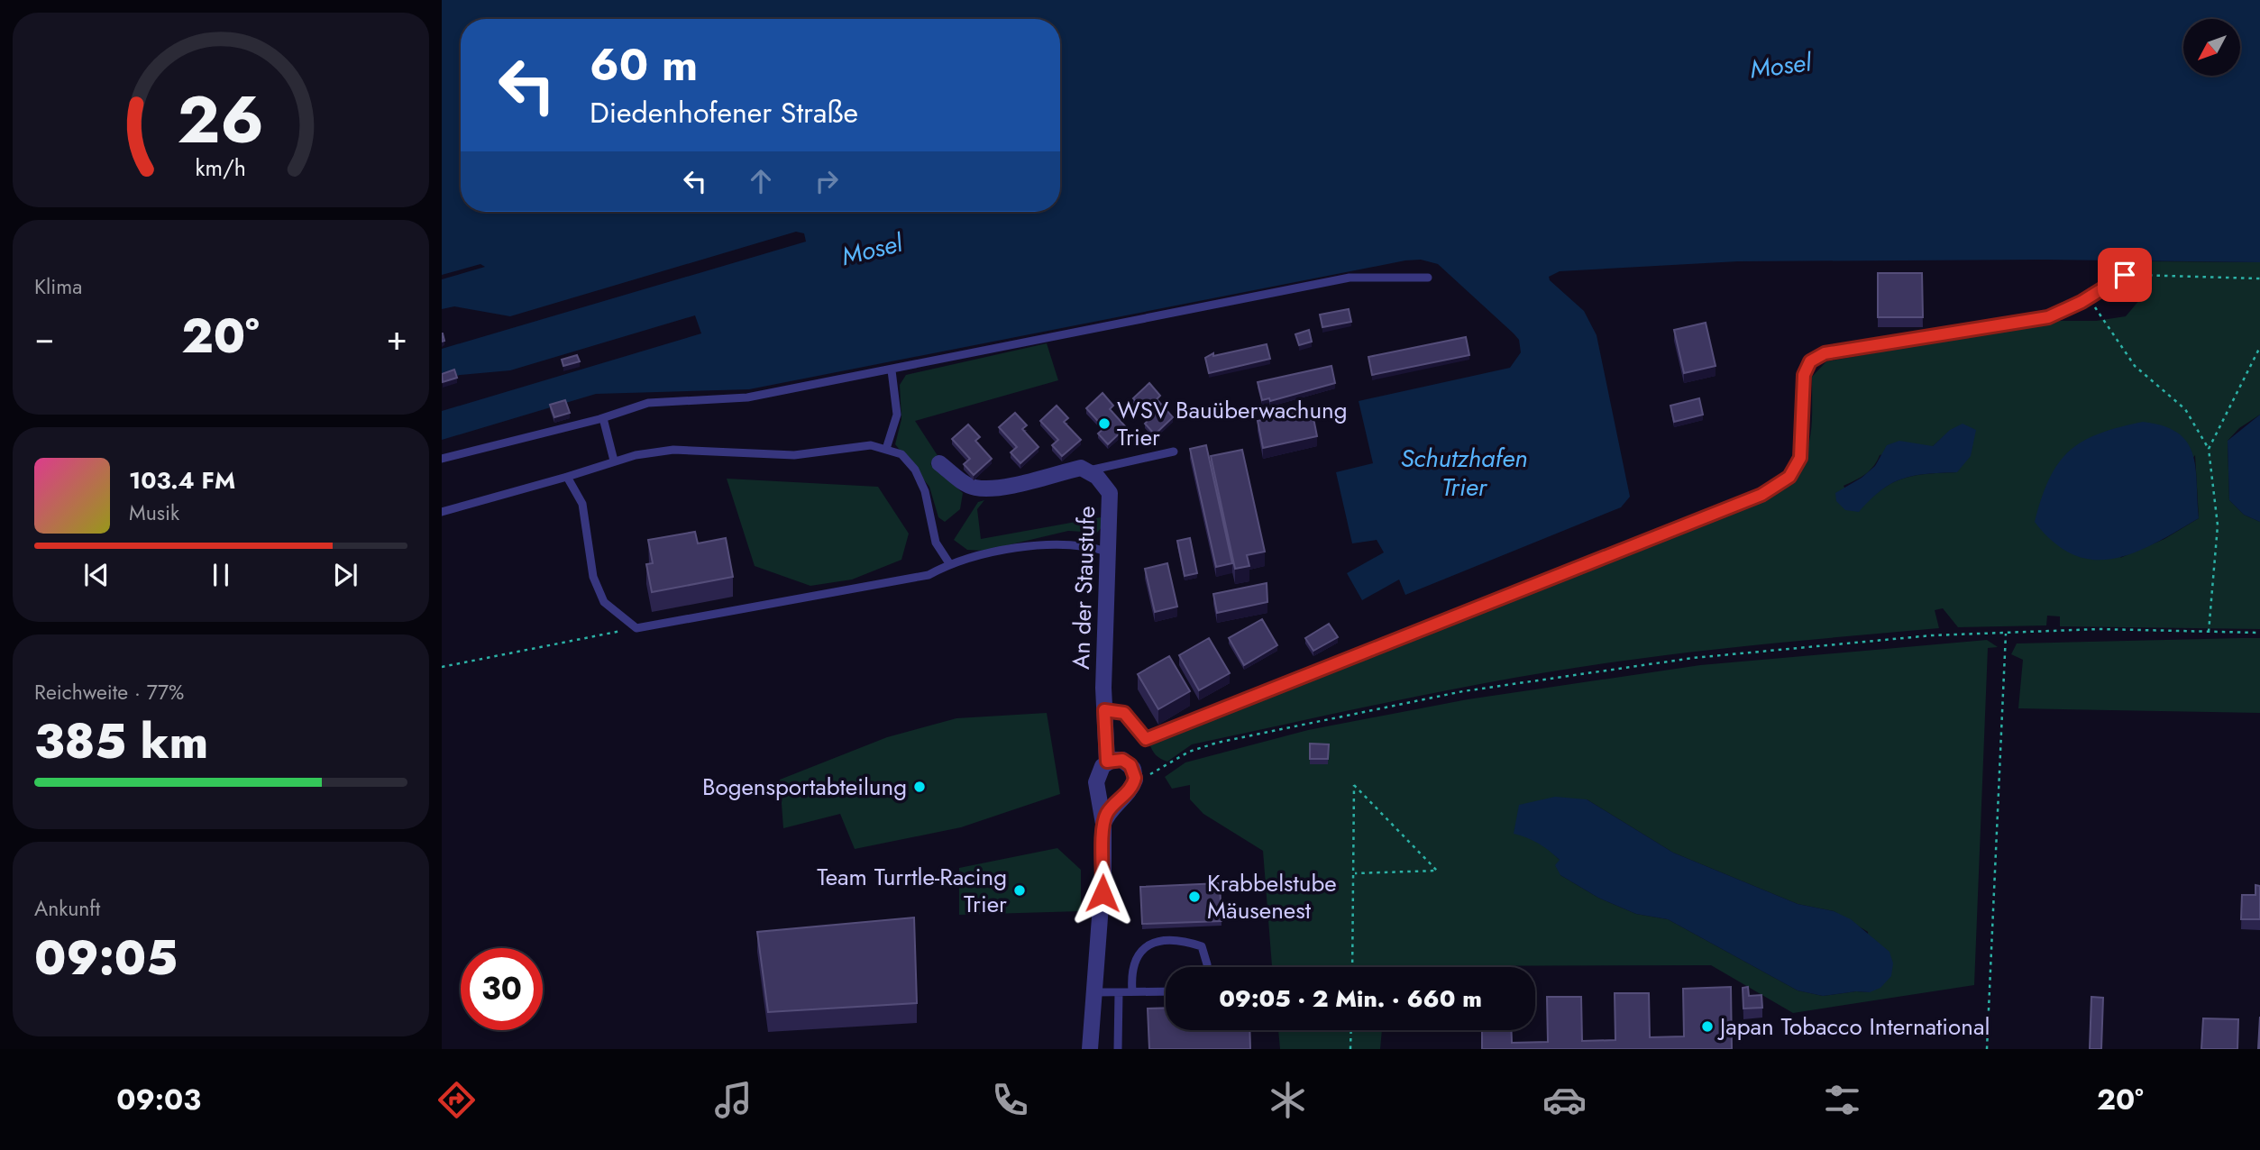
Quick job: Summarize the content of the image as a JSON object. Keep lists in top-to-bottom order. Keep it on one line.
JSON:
{"streets":{"street":["An der Staustufe"]},"water":["Mosel","Schutzhafen Trier"],"places":["WSV Bauüberwachung Trier","Bogensportabteilung","Team Turrtle-Racing Trier","Krabbelstube Mäusenest","Japan Tobacco International"],"north":"bottom left","page":{"turn":["60 m","Diedenhofener Straße"],"tile":["Klima",["Reichweite · 77%","385 km"],["Ankunft","09:05"]],"heat":["−","20°","+"],"song":["103.4 FM","Musik"],"limit":"30","trip":"09:05 · 2 Min. · 660 m","tabs":["09:03","20°"],"gauge":["26","km/h"]}}
